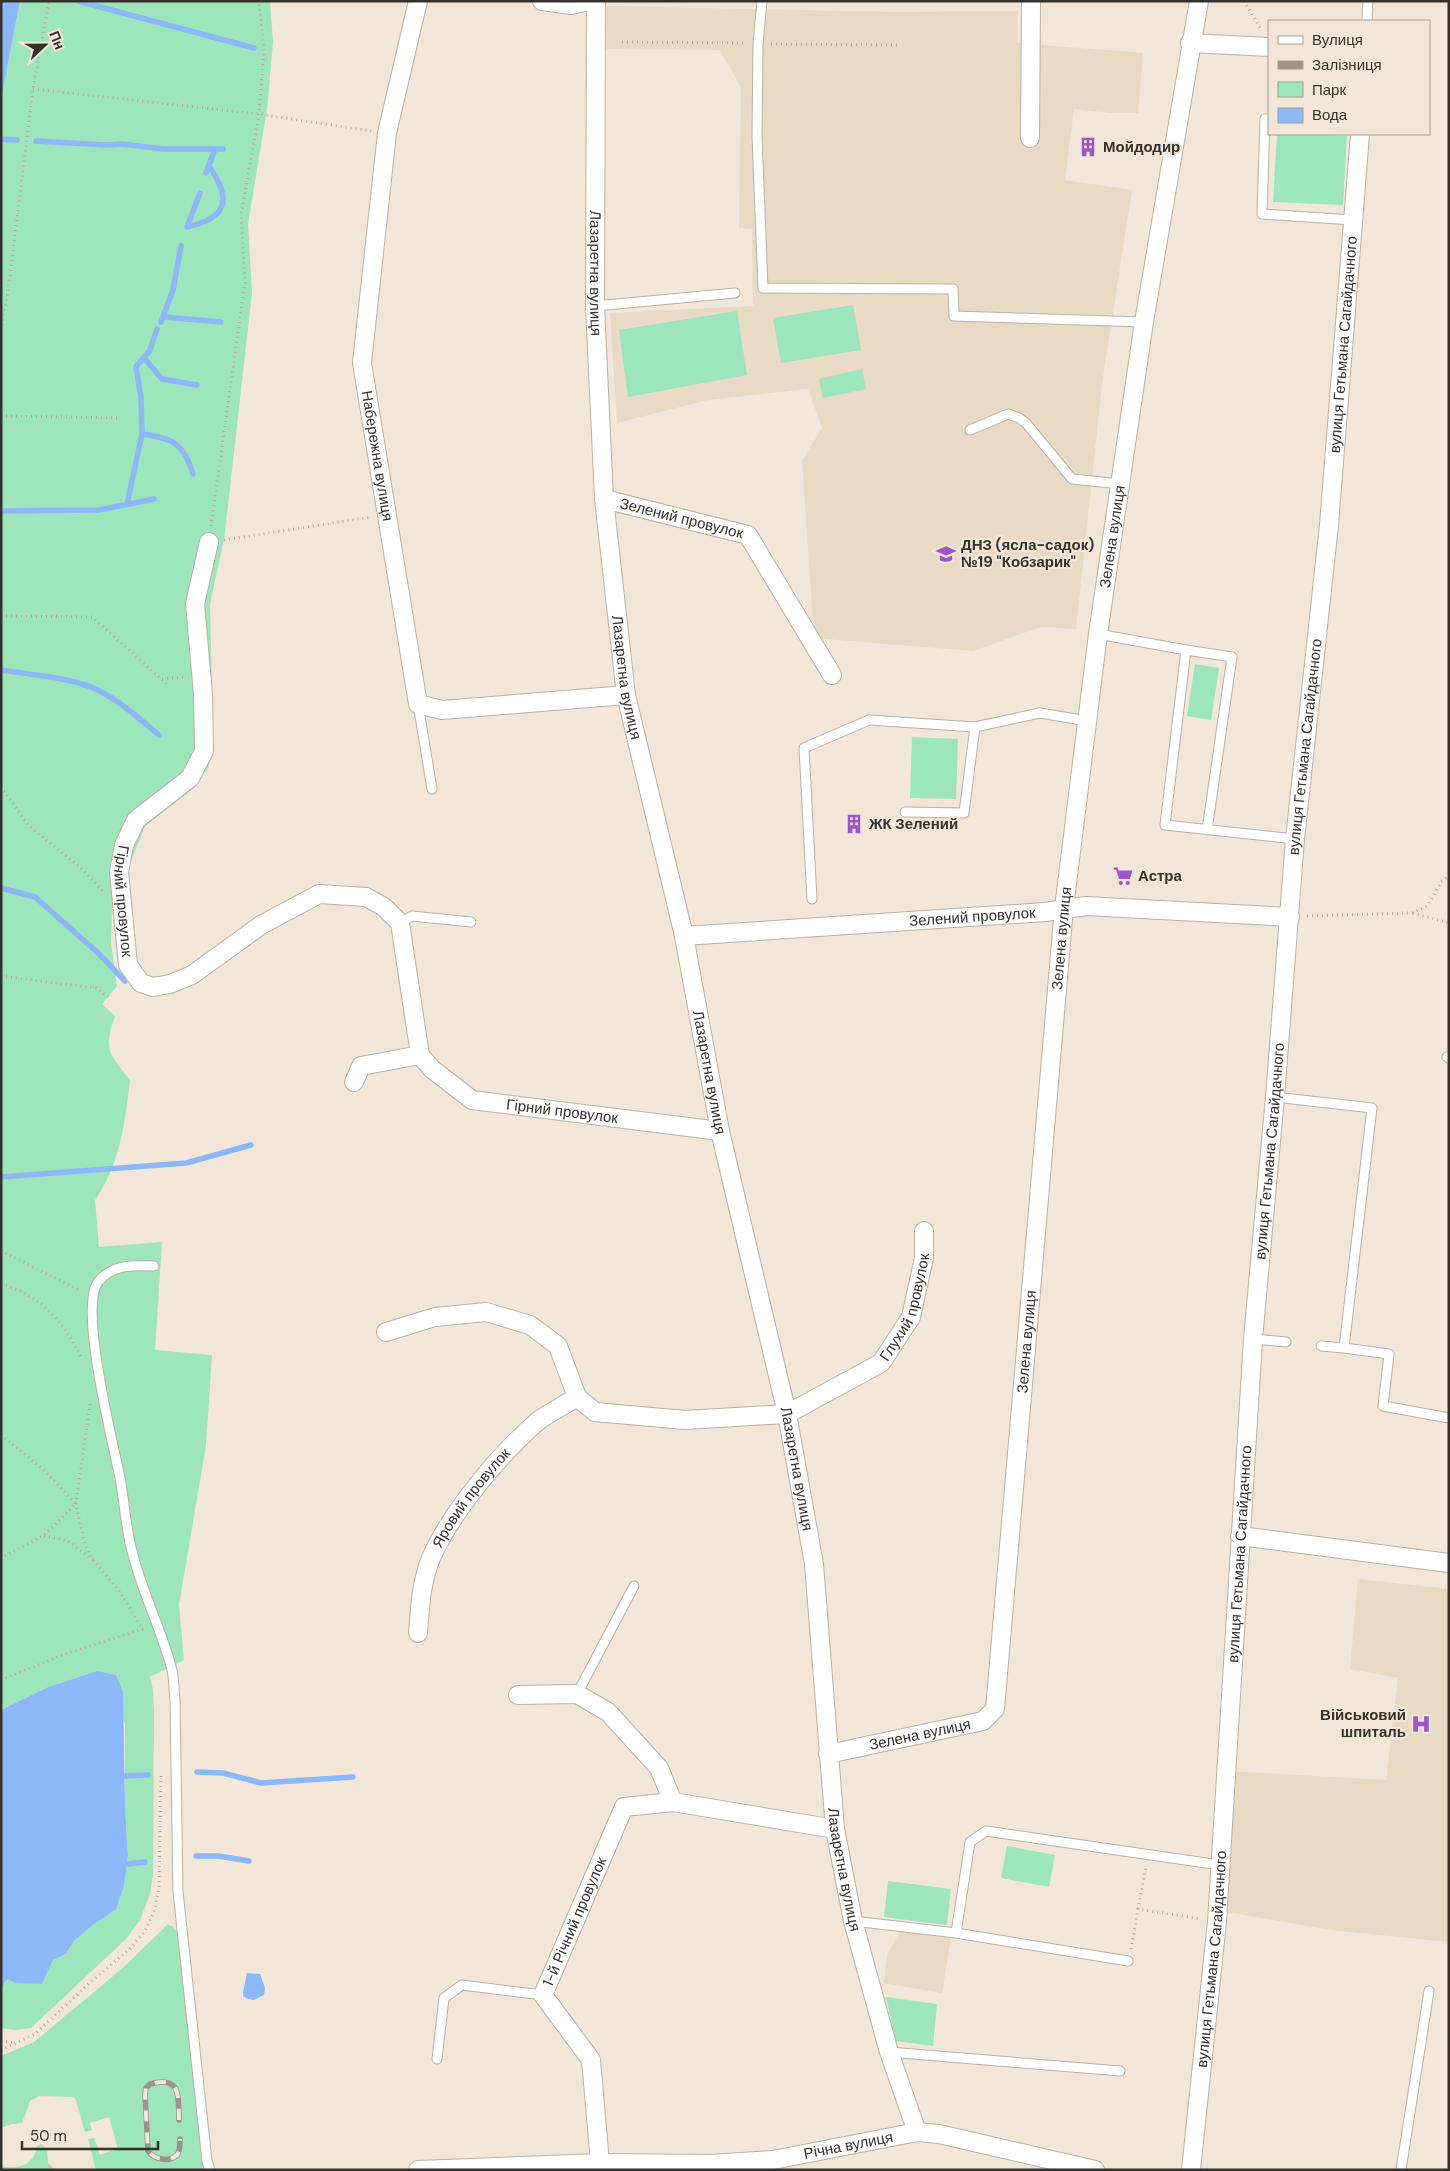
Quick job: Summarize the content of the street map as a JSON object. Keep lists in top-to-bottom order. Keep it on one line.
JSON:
{"streets":{"street":["Лазаретна вулиця","вулиця Гетьмана Сагайдачного","Набережна вулиця","Зелений провулок","Зелена вулиця","Гірний провулок","Глухий провулок","Яровий провулок","1-й Річний провулок","Річна вулиця"]},"crossings":[["Лазаретна вулиця","Зелений провулок"],["Лазаретна вулиця","Зелена вулиця"],["Лазаретна вулиця","Гірний провулок"],["Лазаретна вулиця","Глухий провулок"],["Лазаретна вулиця","1-й Річний провулок"],["Лазаретна вулиця","Річна вулиця"],["вулиця Гетьмана Сагайдачного","Зелений провулок"],["Зелений провулок","Зелена вулиця"],["1-й Річний провулок","Річна вулиця"]],"places":{"building":["Мойдодир","ЖК Зелений"],"school or university":["ДНЗ (ясла-садок) №19 \"Кобзарик\""],"supermarket":["Астра"],"hospital":["Військовий шпиталь"]},"legend":["Вулиця","Залізниця","Парк","Вода"],"scale_bar":"50 m","north":"right"}
